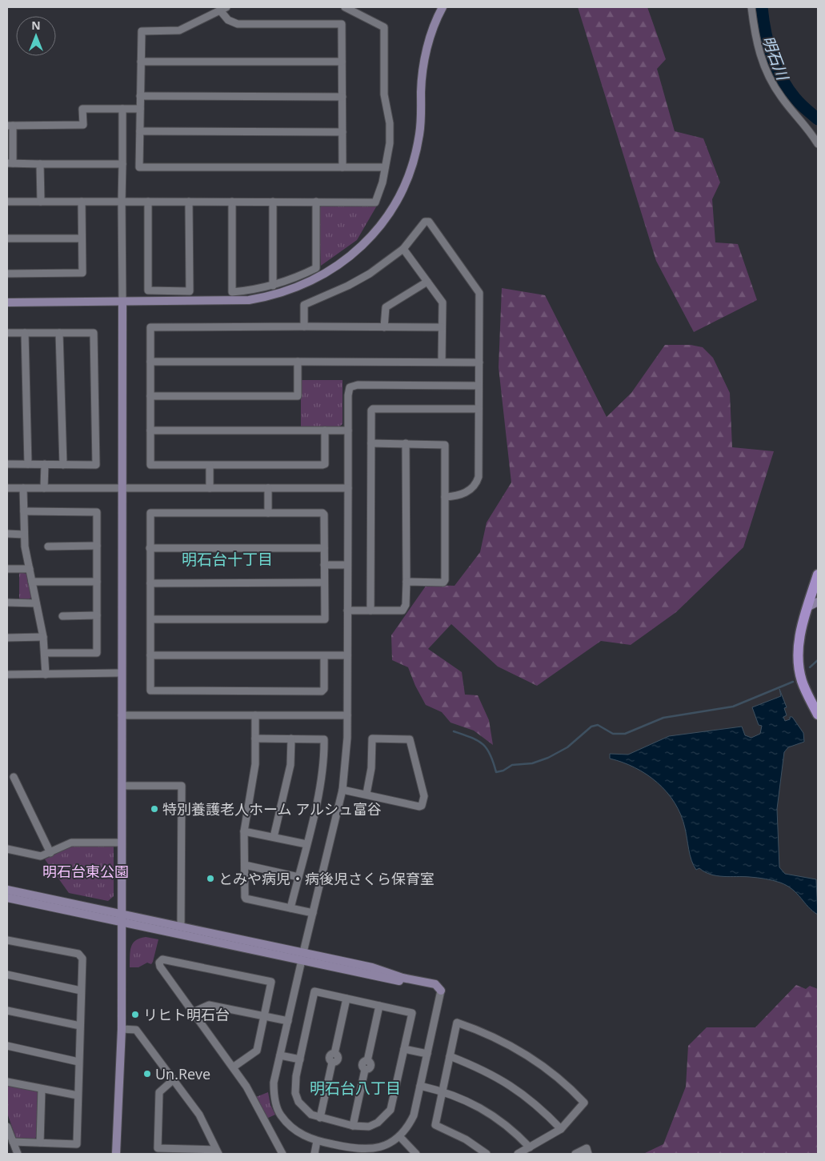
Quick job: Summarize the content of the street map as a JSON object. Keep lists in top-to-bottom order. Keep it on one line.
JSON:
{"districts":["明石台十丁目","明石台八丁目"],"water":["明石川"],"parks":["明石台東公園"],"places":["特別養護老人ホーム アルシュ富谷","とみや病児・病後児さくら保育室","リヒト明石台","Un.Reve"],"north":"top"}
